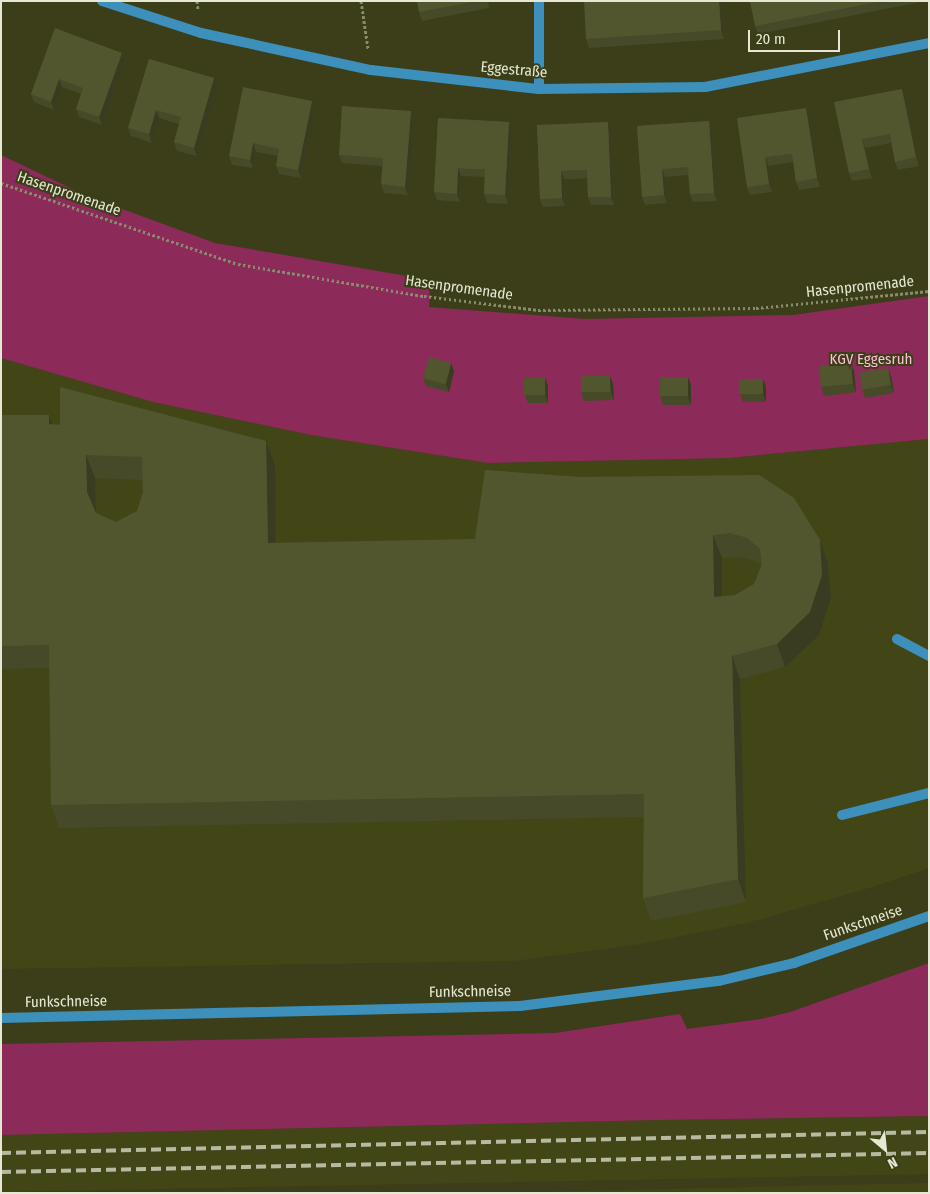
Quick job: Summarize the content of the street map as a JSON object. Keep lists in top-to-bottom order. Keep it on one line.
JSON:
{"streets":{"street":["Eggestraße","Funkschneise"],"path":["Hasenpromenade"]},"parks":["KGV Eggesruh"],"scale_bar":"20 m","north":"bottom right"}
